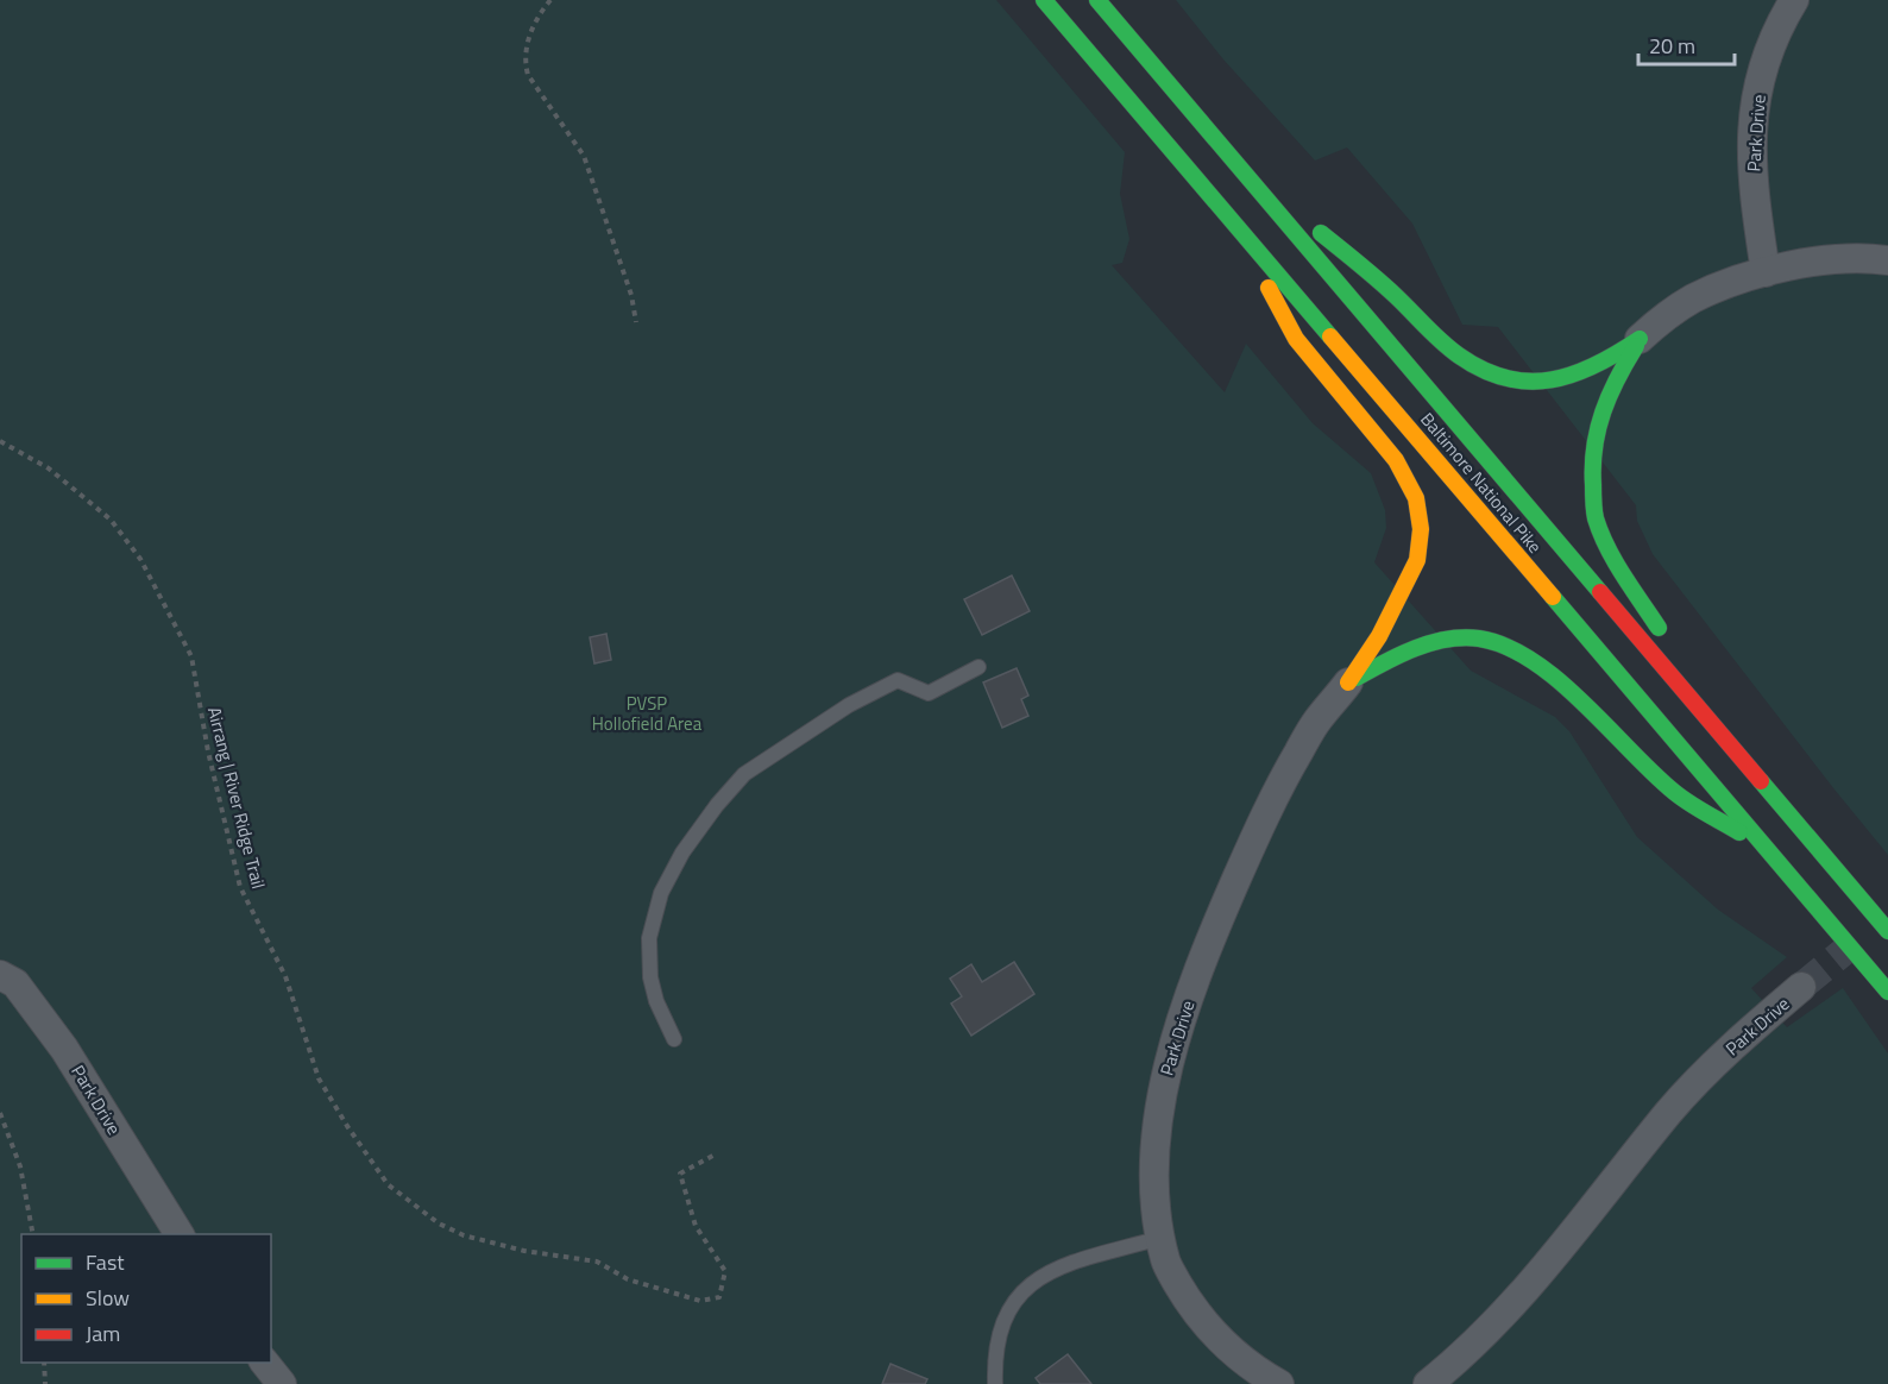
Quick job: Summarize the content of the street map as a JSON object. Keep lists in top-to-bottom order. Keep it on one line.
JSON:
{"streets":{"main road":["Baltimore National Pike"],"street":["Park Drive"],"path":["Airrang | River Ridge Trail"]},"parks":["PVSP Hollofield Area"],"legend":["Fast","Slow","Jam"],"scale_bar":"20 m"}
